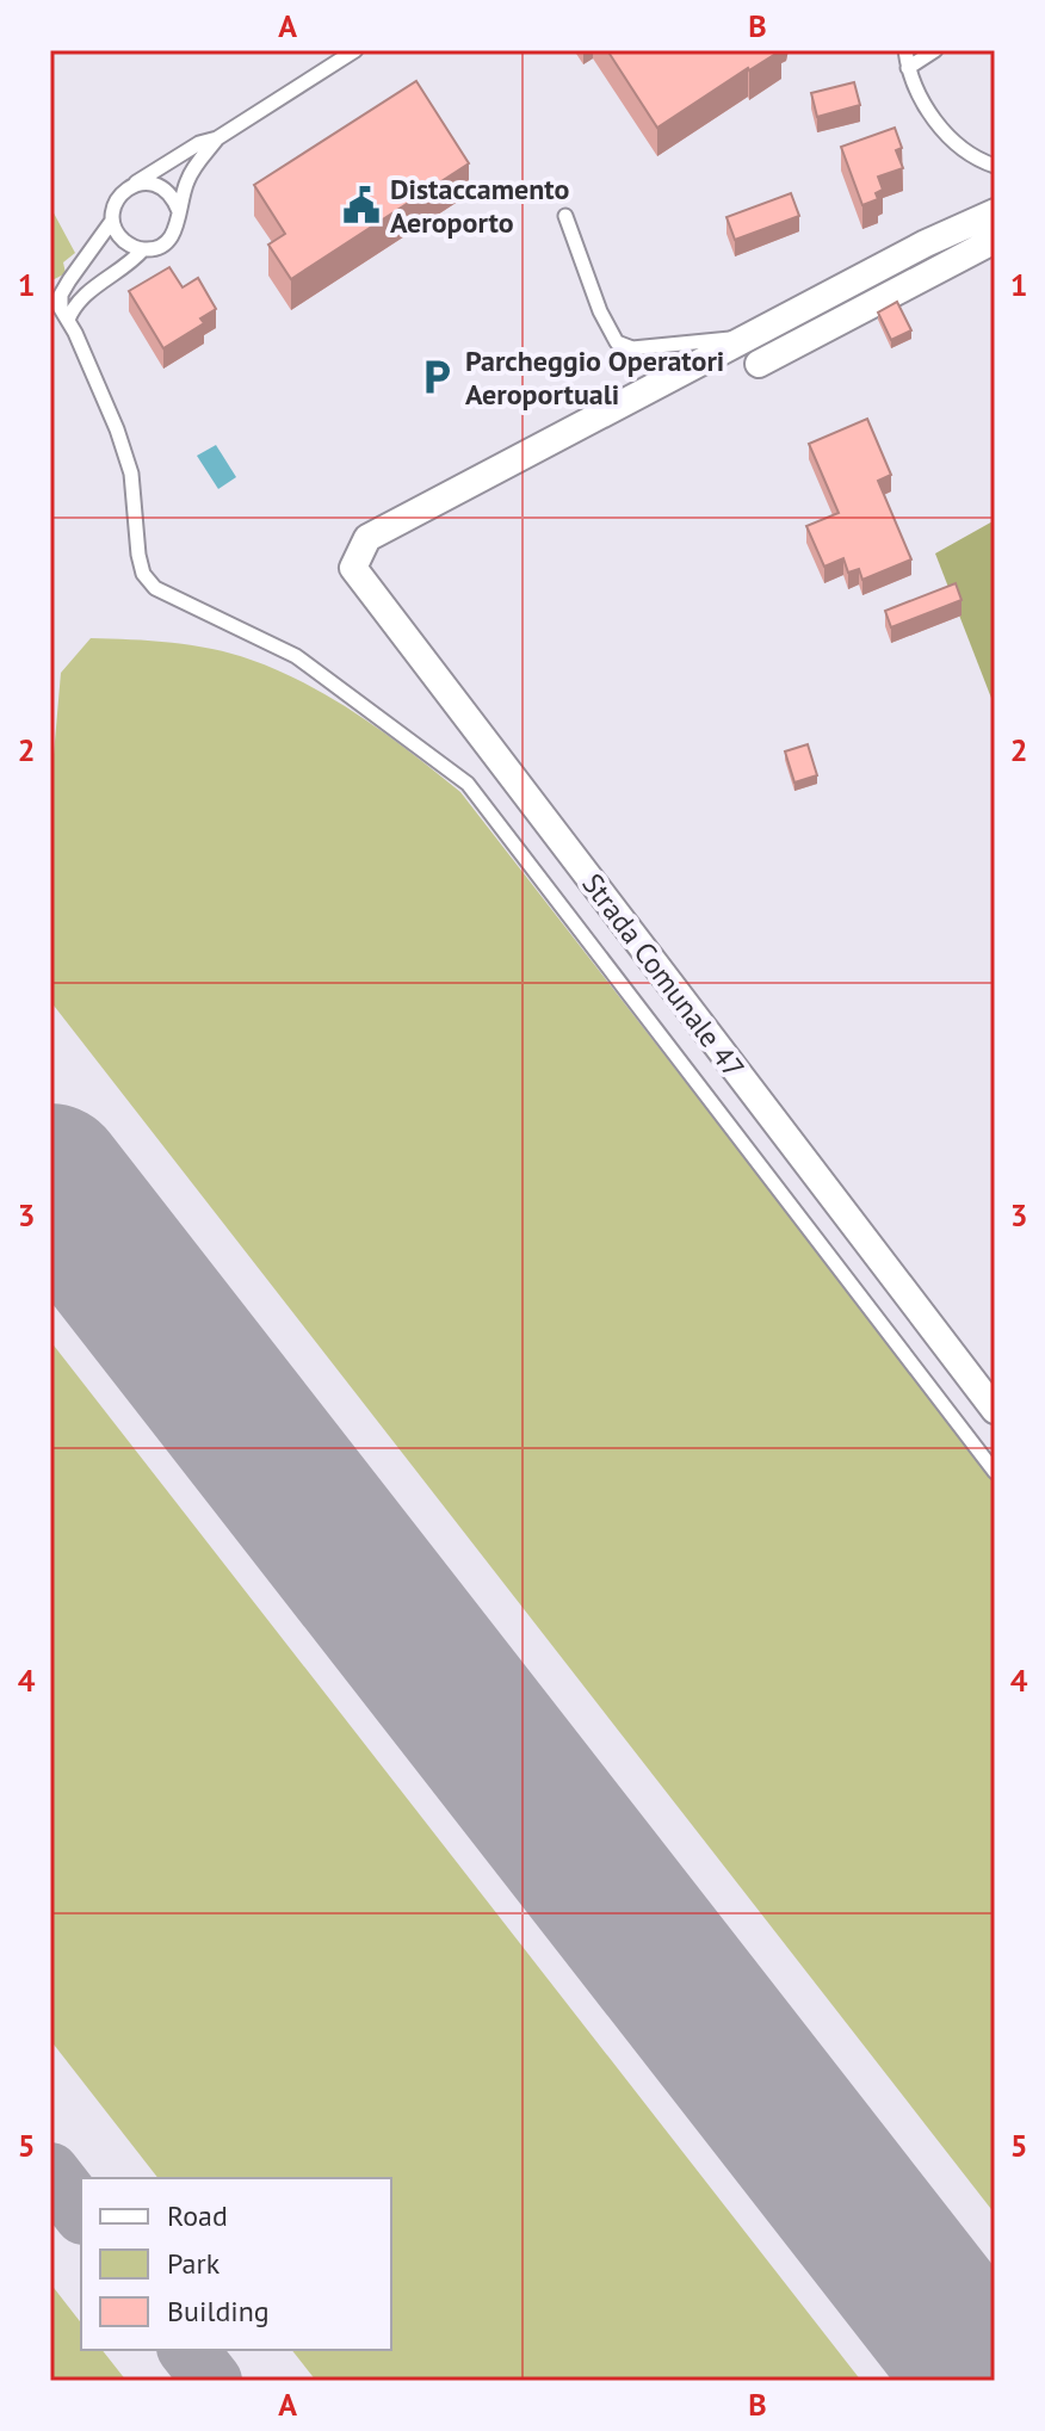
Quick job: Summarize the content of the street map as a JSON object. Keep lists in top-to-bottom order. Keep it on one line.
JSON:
{"streets":{"street":["Strada Comunale 47"]},"places":{"public building":["Distaccamento Aeroporto"],"parking":["Parcheggio Operatori Aeroportuali"]},"legend":["Road","Park","Building"],"grid":{"columns":["A","B"],"rows":["1","2","3","4","5"]}}
